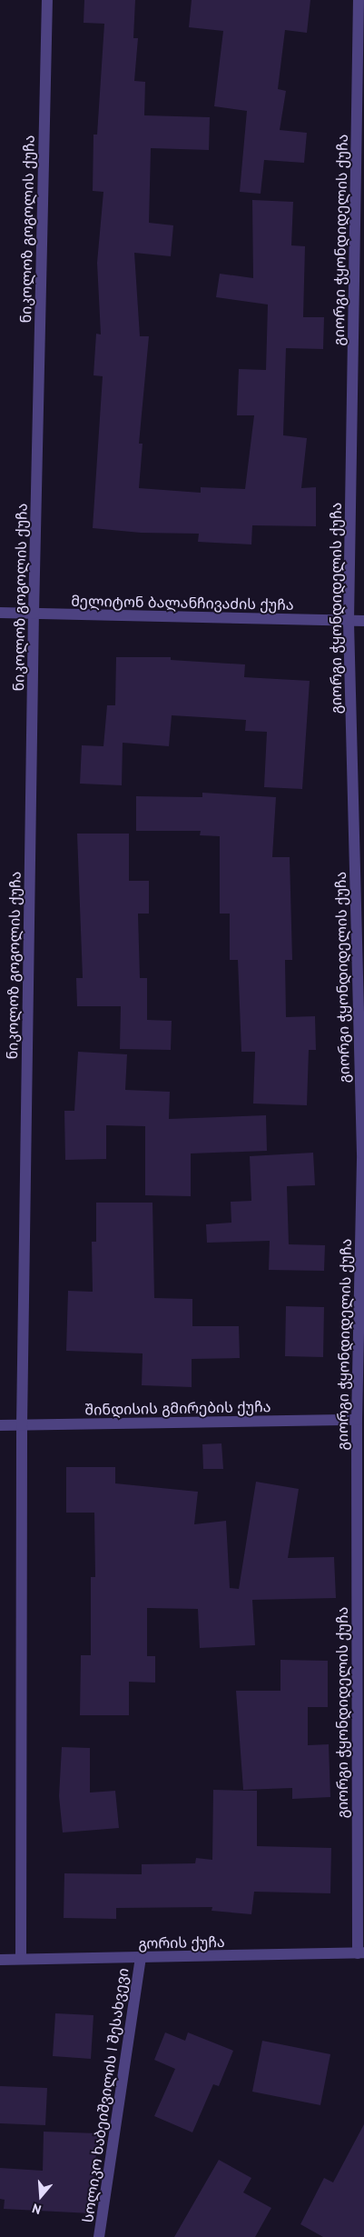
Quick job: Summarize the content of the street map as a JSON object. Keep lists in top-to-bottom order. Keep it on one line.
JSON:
{"streets":{"street":["ნიკოლოზ გოგოლის ქუჩა","გიორგი ჭყონდიდელის ქუჩა","მელიტონ ბალანჩივაძის ქუჩა","შინდისის გმირების ქუჩა","გორის ქუჩა","სოლიკო ხაბეიშვილის I შესახვევი"]},"crossings":[["ნიკოლოზ გოგოლის ქუჩა","მელიტონ ბალანჩივაძის ქუჩა"],["ნიკოლოზ გოგოლის ქუჩა","შინდისის გმირების ქუჩა"],["ნიკოლოზ გოგოლის ქუჩა","გორის ქუჩა"],["გიორგი ჭყონდიდელის ქუჩა","მელიტონ ბალანჩივაძის ქუჩა"],["გიორგი ჭყონდიდელის ქუჩა","შინდისის გმირების ქუჩა"],["გიორგი ჭყონდიდელის ქუჩა","გორის ქუჩა"],["გორის ქუჩა","სოლიკო ხაბეიშვილის I შესახვევი"]],"north":"bottom"}
